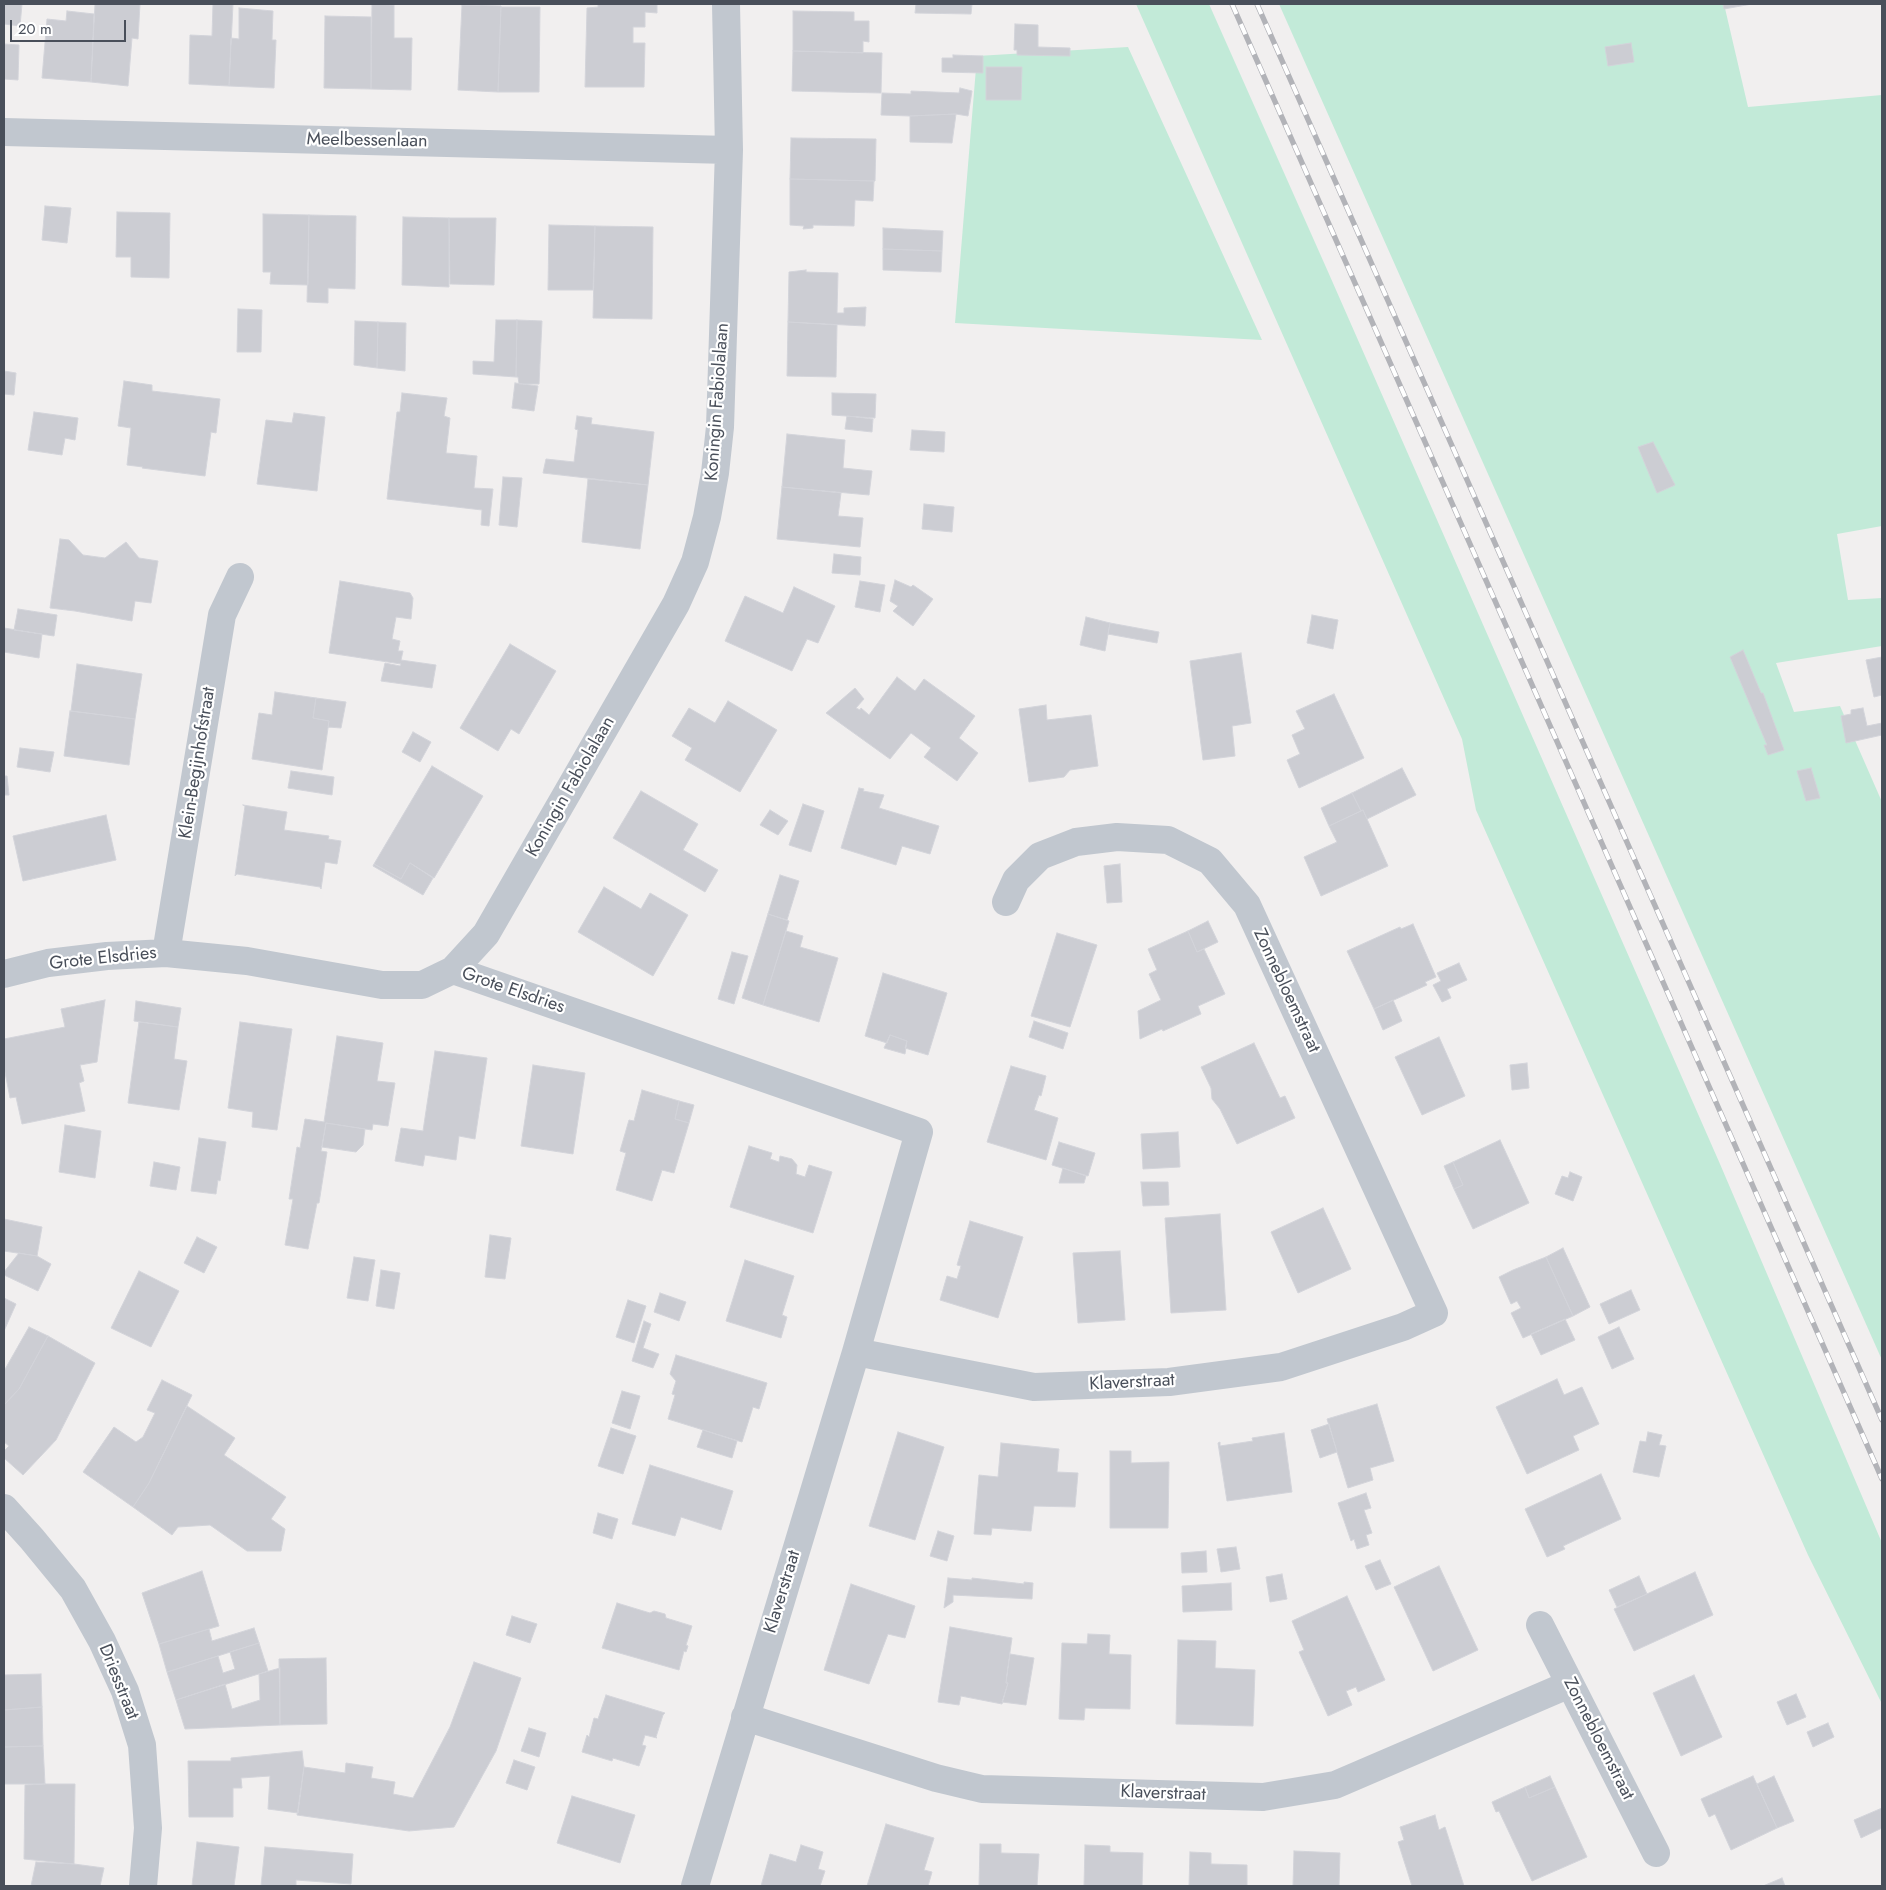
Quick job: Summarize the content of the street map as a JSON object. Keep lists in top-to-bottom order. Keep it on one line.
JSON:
{"streets":{"street":["Meelbessenlaan","Koningin Fabiolalaan","Klein-Begijnhofstraat","Grote Elsdries","Zonnebloemstraat","Klaverstraat","Driesstraat"]},"crossings":[["Meelbessenlaan","Koningin Fabiolalaan"],["Koningin Fabiolalaan","Grote Elsdries"],["Klein-Begijnhofstraat","Grote Elsdries"],["Grote Elsdries","Klaverstraat"],["Zonnebloemstraat","Klaverstraat"]],"scale_bar":"20 m"}
